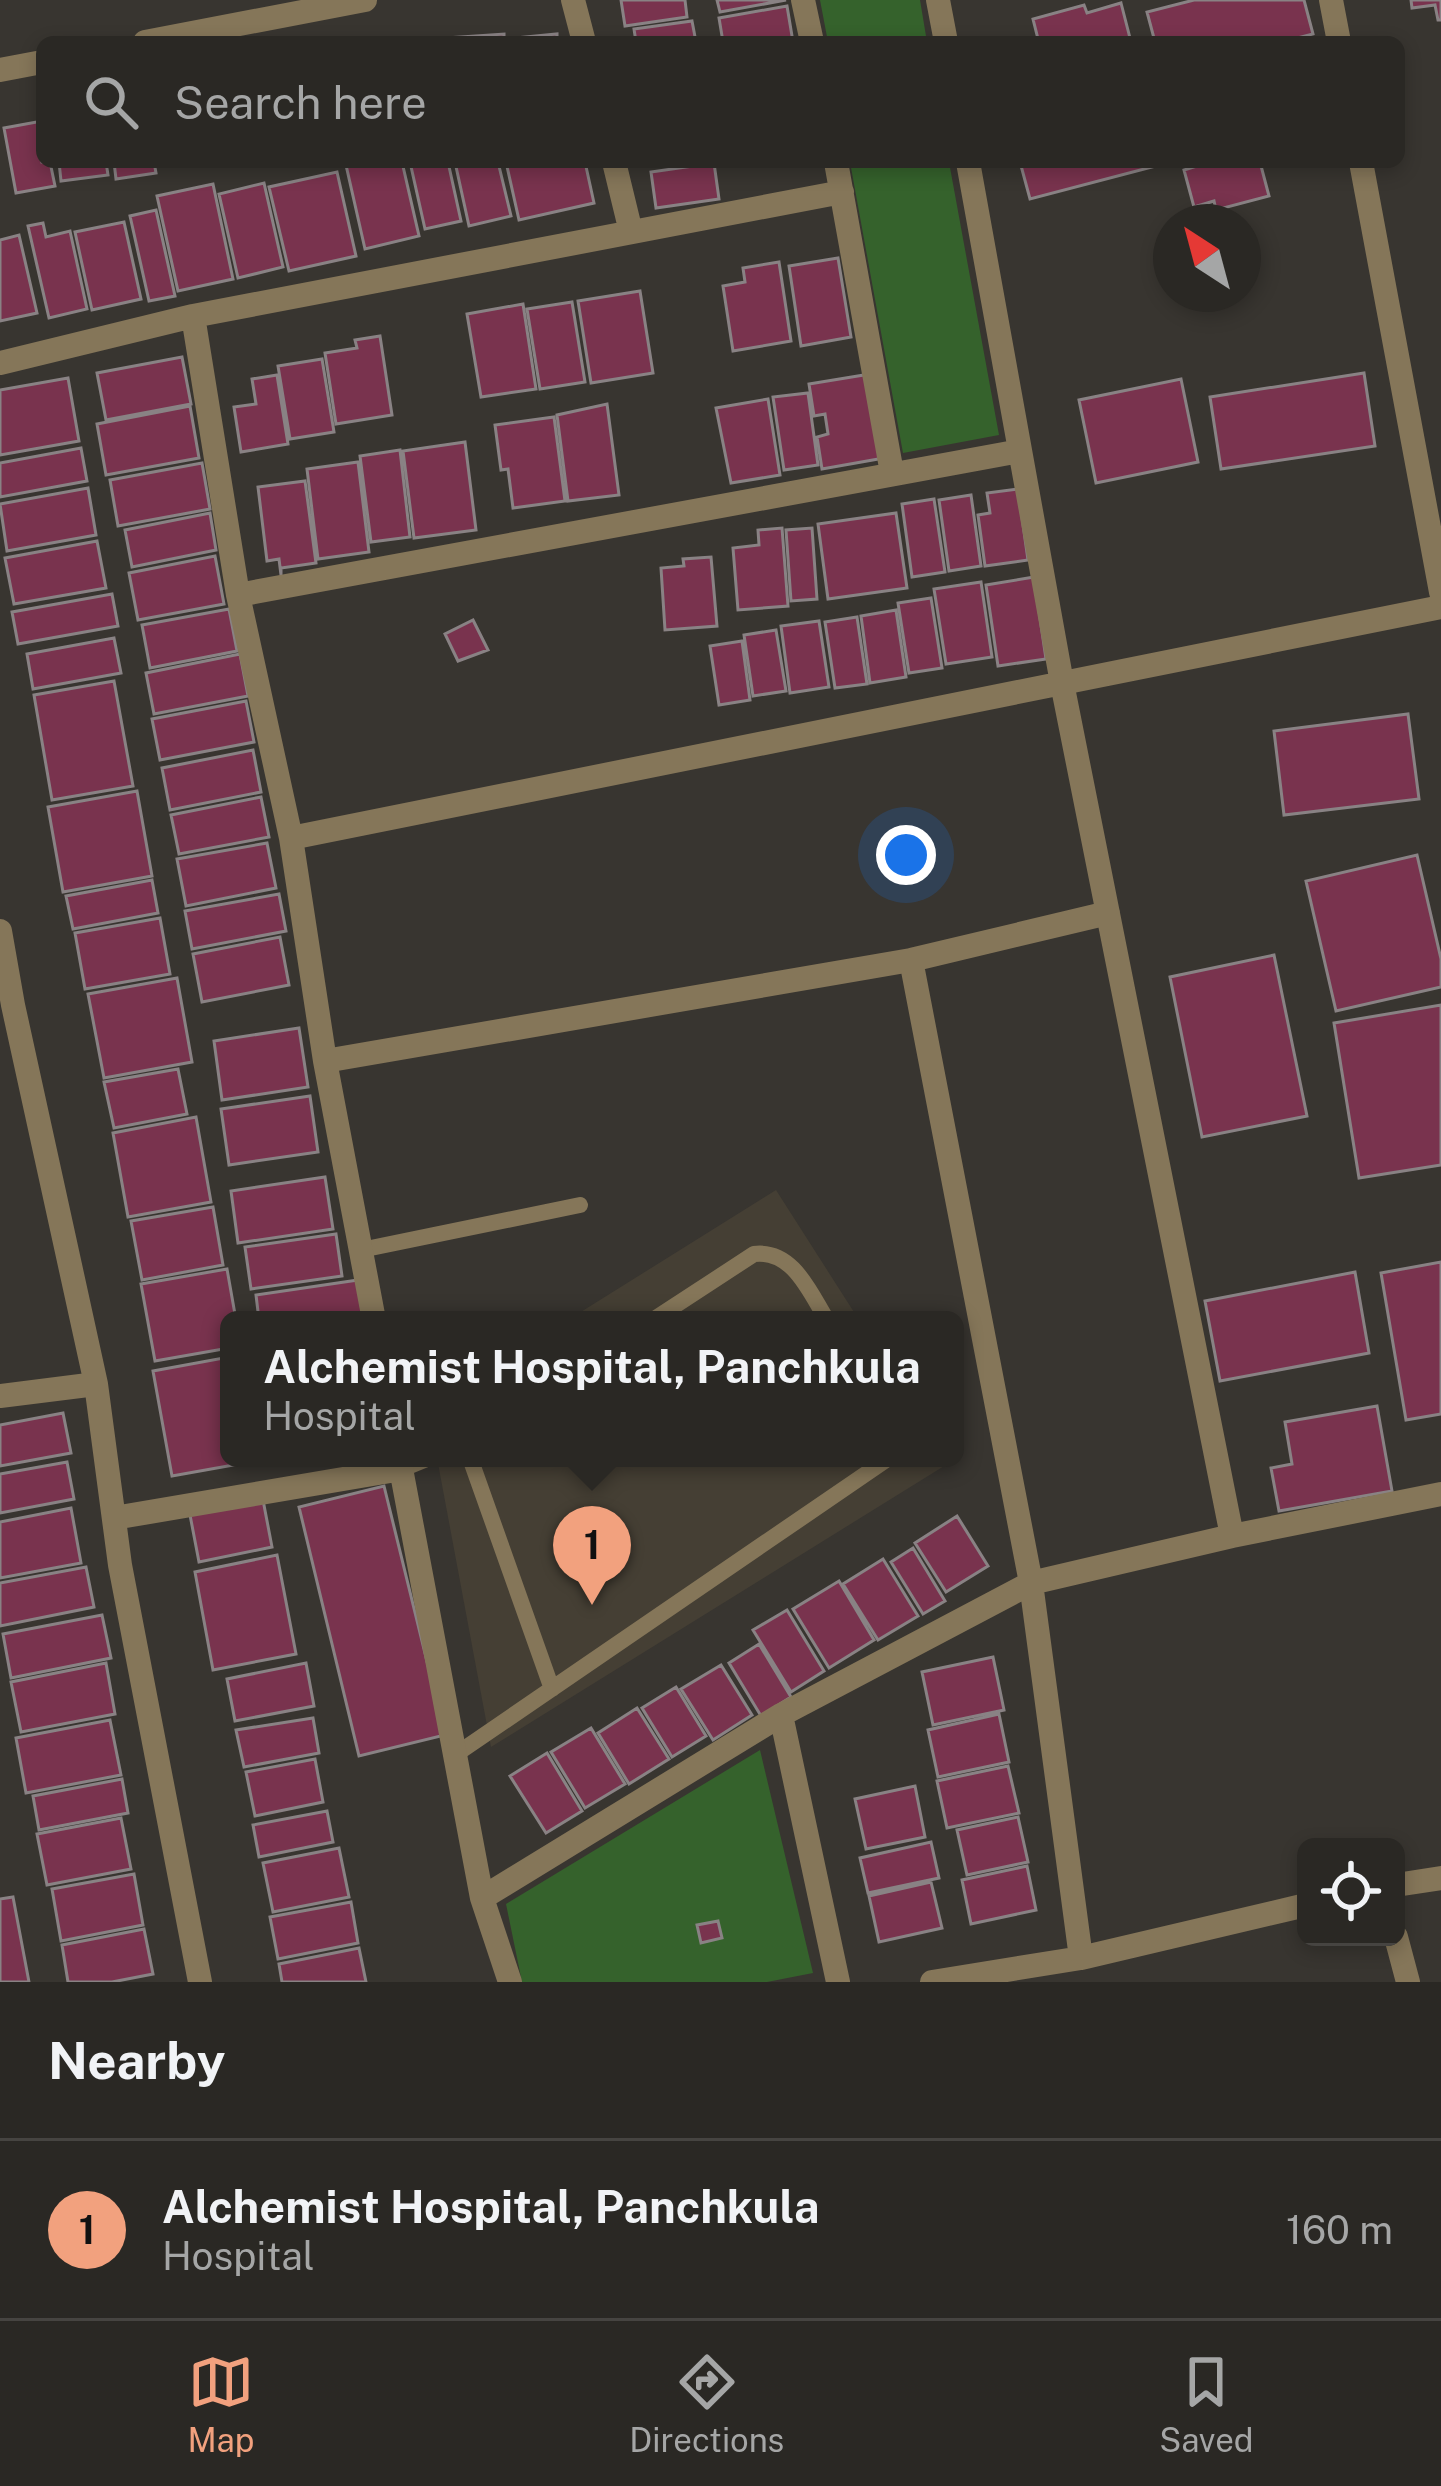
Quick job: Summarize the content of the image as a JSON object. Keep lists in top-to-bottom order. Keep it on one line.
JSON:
{"north":"top left","page":{"search":"Search here","popup":["Alchemist Hospital, Panchkula","Hospital"],"pins":"1","heading":"Nearby","list":[{"mark":"1","name":"Alchemist Hospital, Panchkula","note":"Hospital","value":"160 m"}],"nav":["Map","Directions","Saved"]}}
